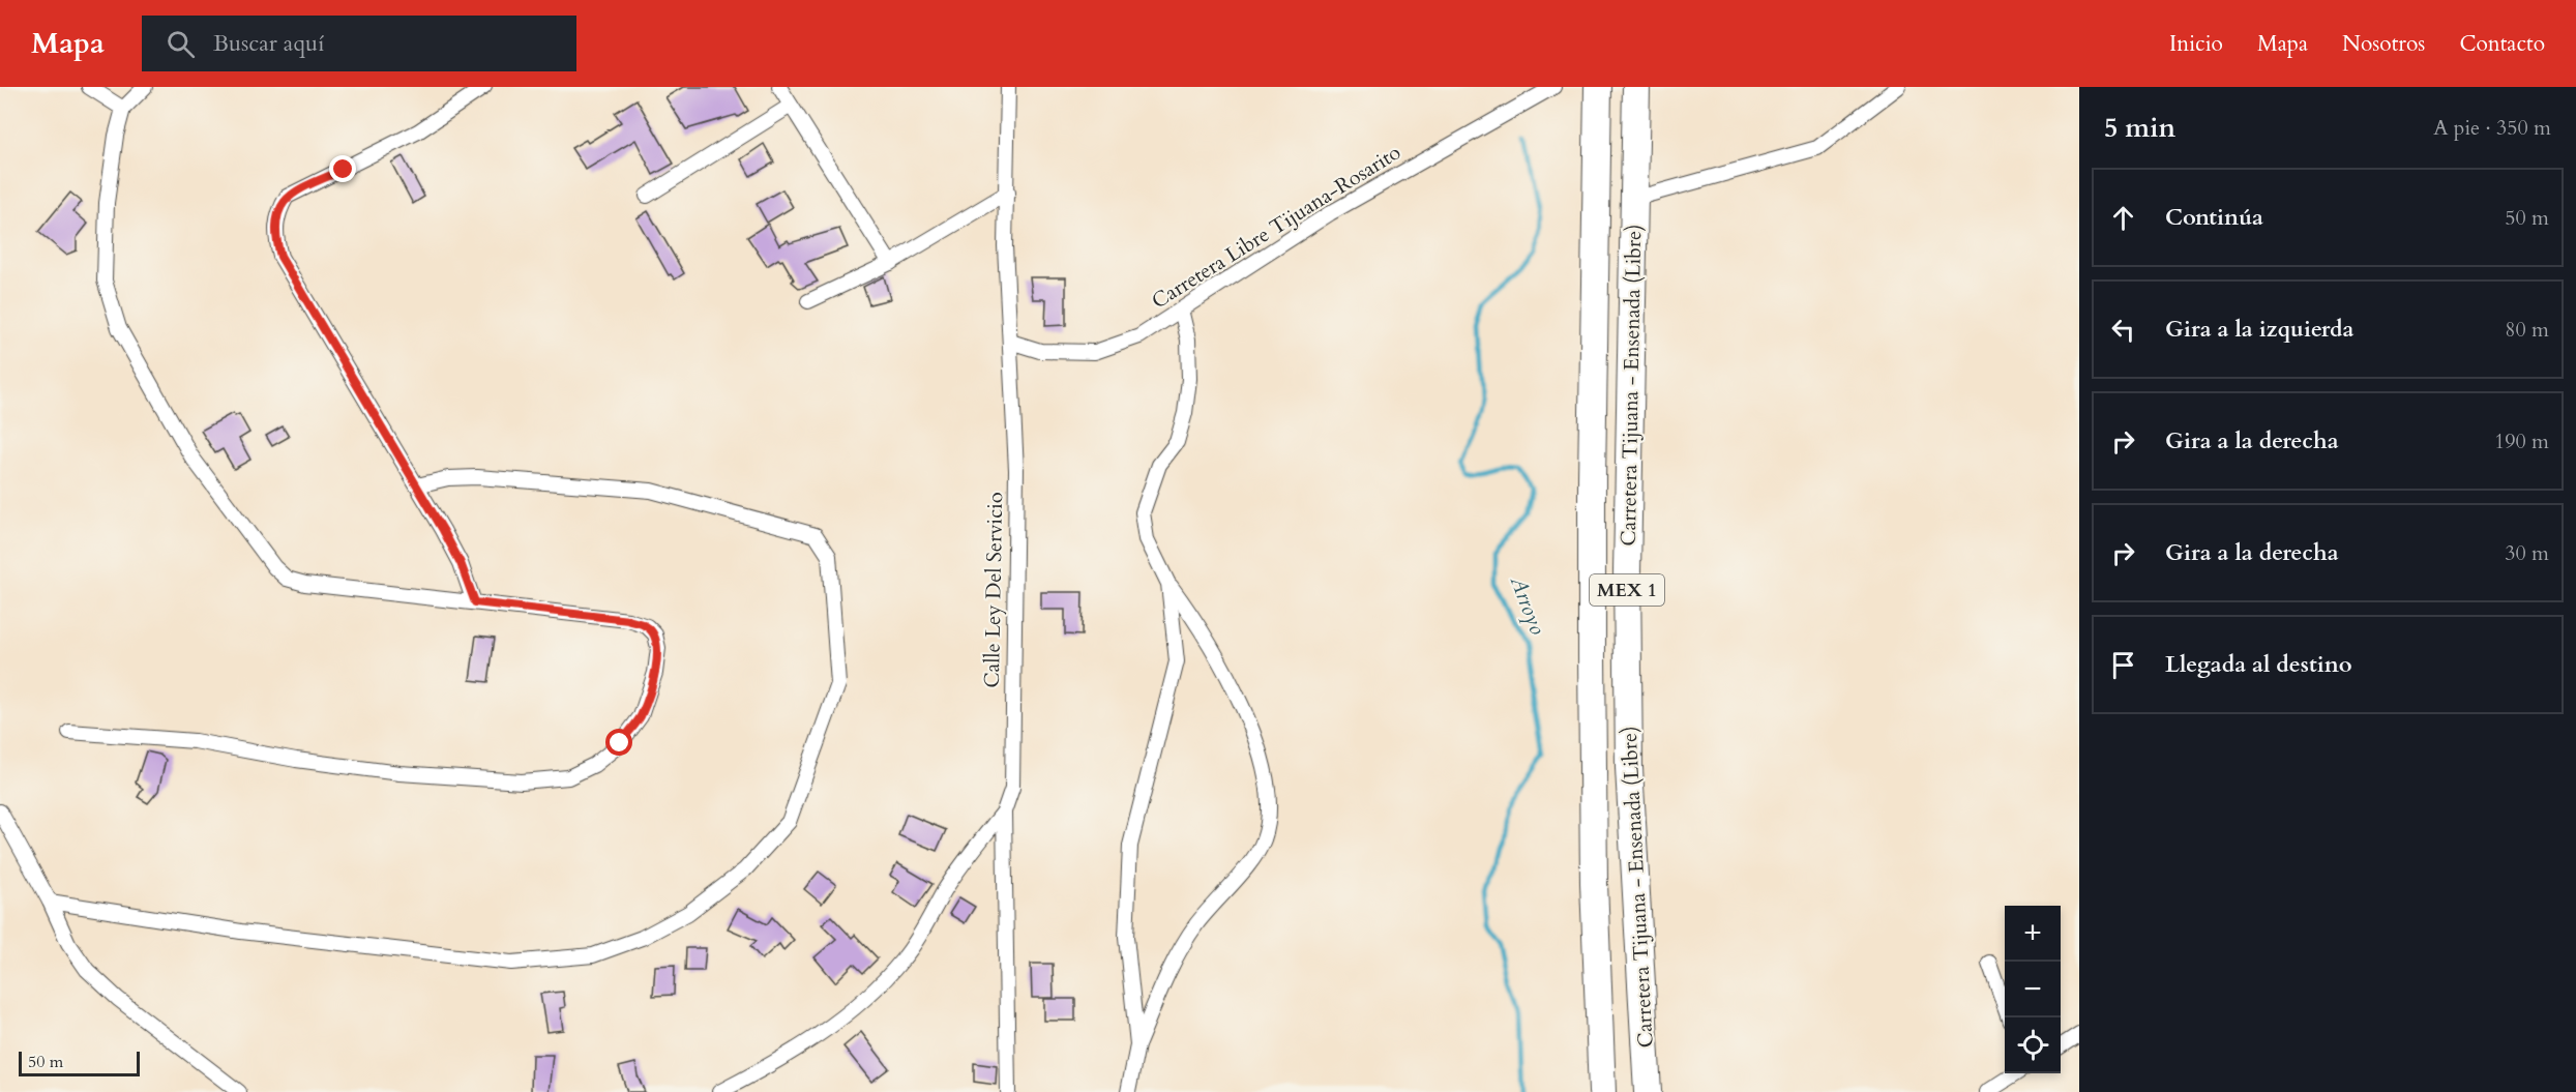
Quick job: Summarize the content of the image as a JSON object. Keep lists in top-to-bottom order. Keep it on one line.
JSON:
{"streets":{"highway":["Carretera Tijuana - Ensenada (Libre)","MEX 1"],"street":["Carretera Libre Tijuana-Rosarito","Calle Ley Del Servicio"]},"crossings":[["Carretera Libre Tijuana-Rosarito","Calle Ley Del Servicio"]],"water":["Arroyo"],"scale_bar":"50 m","page":{"header":"Mapa","search":"Buscar aquí","nav":["Inicio","Mapa","Nosotros","Contacto"],"heading":["5 min","A pie · 350 m"],"list":[["Continúa","50 m"],["Gira a la izquierda","80 m"],["Gira a la derecha","190 m"],["Gira a la derecha","30 m"],"Llegada al destino"],"map_buttons":["+","−"],"scale":"50 m"}}
